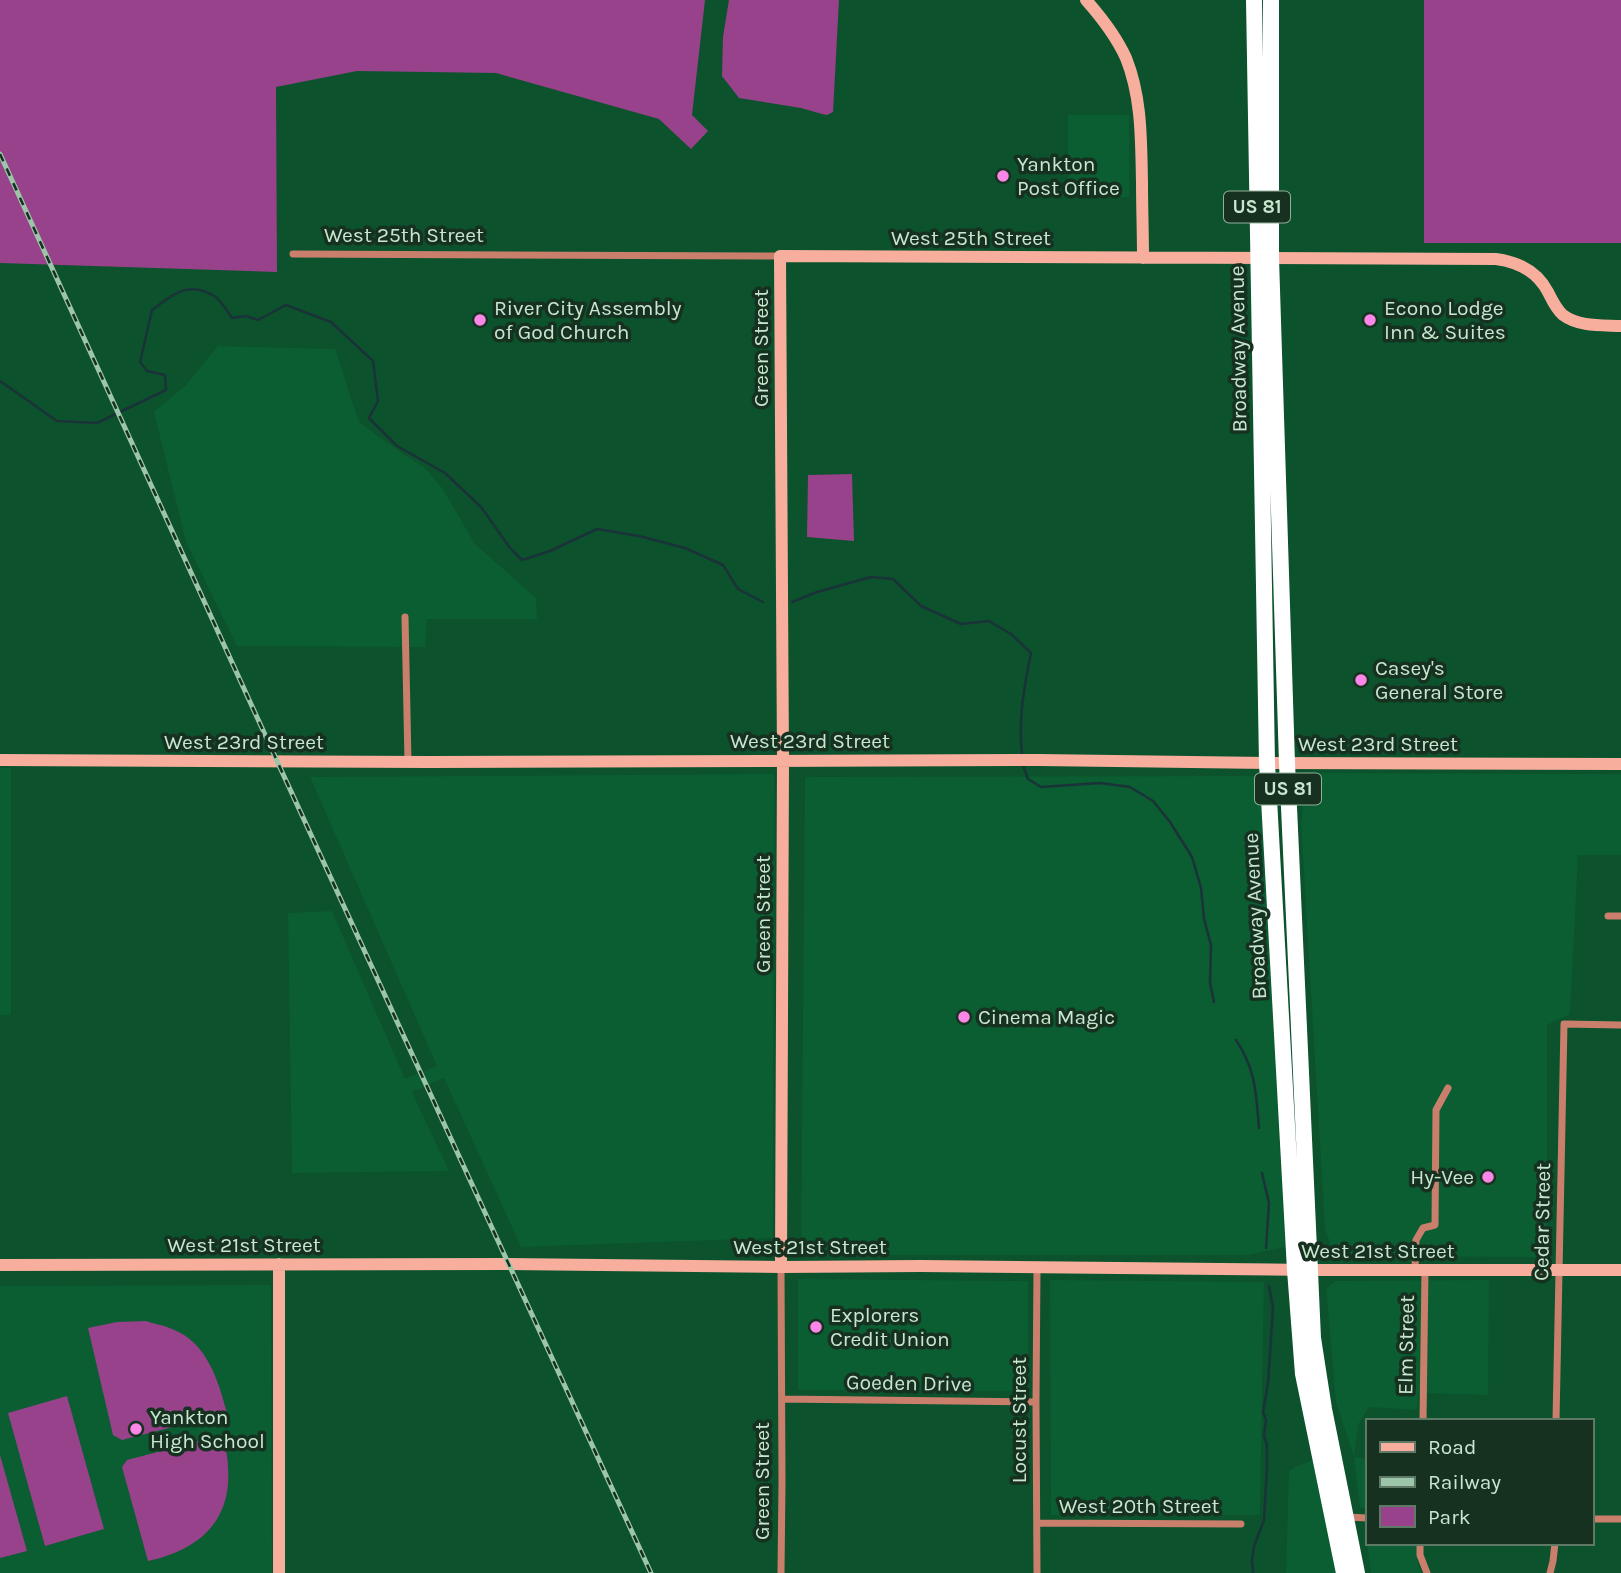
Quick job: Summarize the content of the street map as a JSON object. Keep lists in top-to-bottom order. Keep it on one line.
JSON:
{"streets":{"highway":["US 81","Broadway Avenue"],"street":["West 25th Street","Green Street","West 23rd Street","Cedar Street","West 21st Street","Elm Street","Goeden Drive","Locust Street","West 20th Street"]},"crossings":[["West 25th Street","Green Street"],["West 25th Street","Broadway Avenue"],["Green Street","West 23rd Street"],["Green Street","West 21st Street"],["Green Street","Goeden Drive"],["Broadway Avenue","West 23rd Street"],["Broadway Avenue","West 21st Street"],["Cedar Street","West 21st Street"],["West 21st Street","Elm Street"],["West 21st Street","Locust Street"],["Goeden Drive","Locust Street"],["Locust Street","West 20th Street"]],"places":["Yankton Post Office","River City Assembly of God Church","Econo Lodge Inn & Suites","Casey's General Store","Cinema Magic","Hy-Vee","Explorers Credit Union","Yankton High School"],"legend":["Road","Railway","Park"]}
